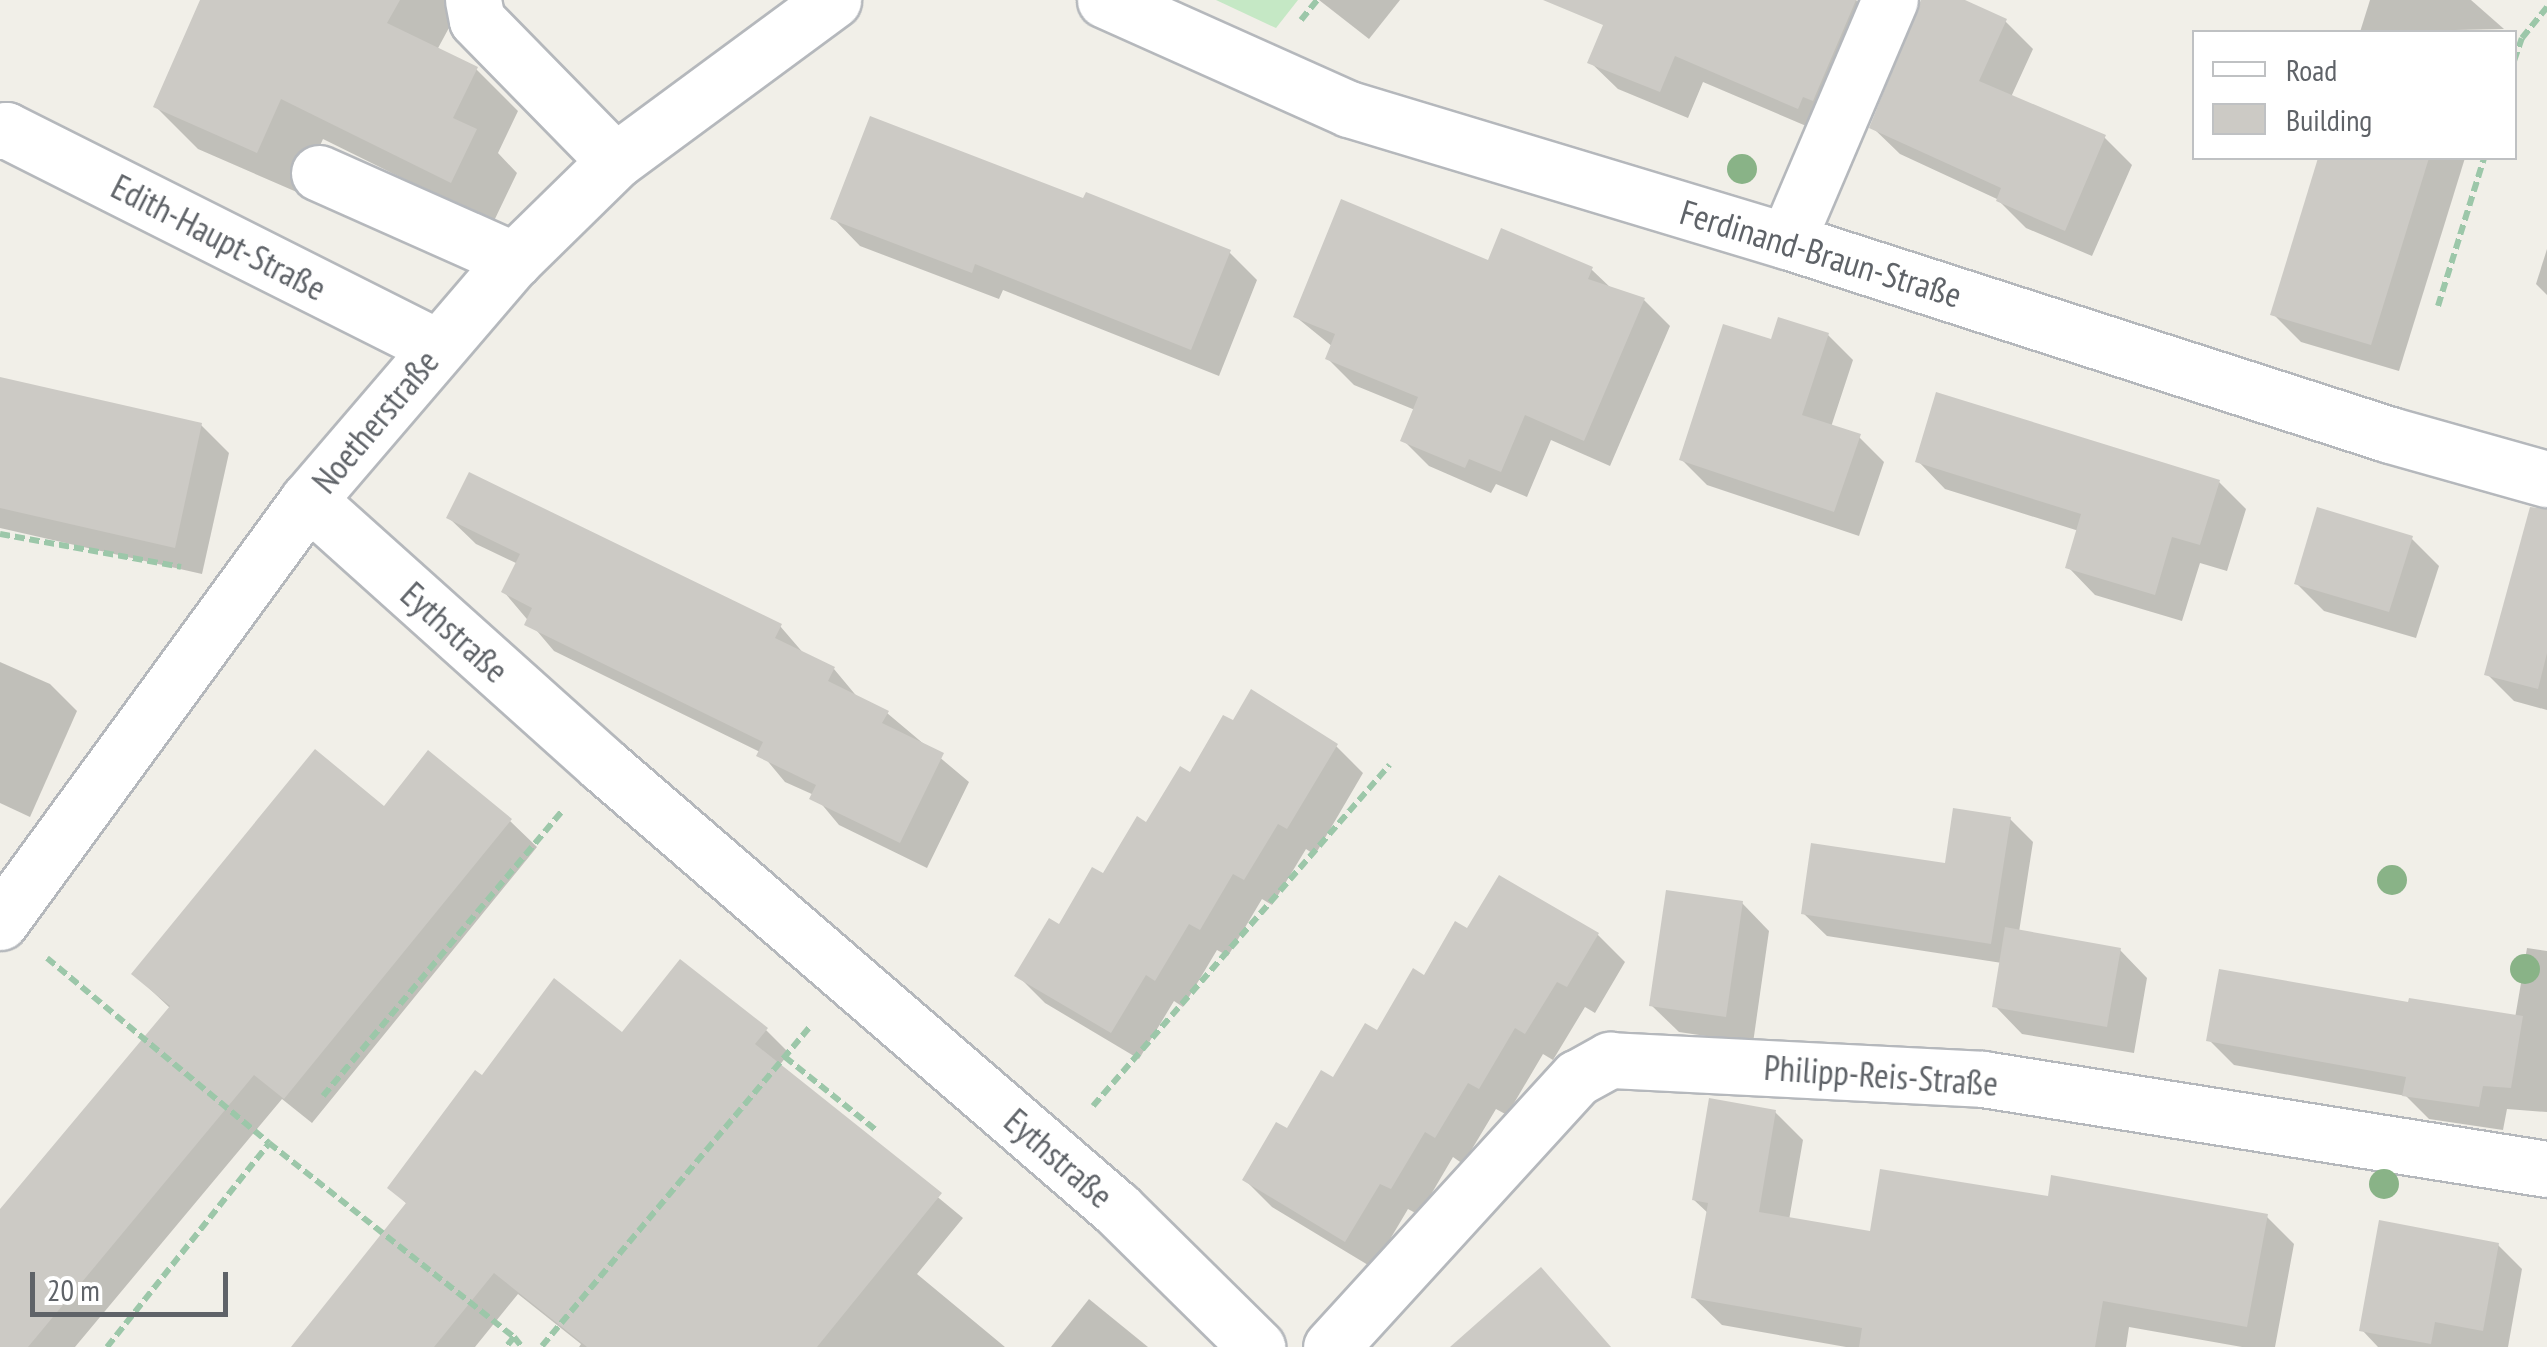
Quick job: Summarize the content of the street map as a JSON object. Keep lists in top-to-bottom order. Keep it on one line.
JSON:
{"streets":{"street":["Edith-Haupt-Straße","Ferdinand-Braun-Straße","Noetherstraße","Eythstraße","Philipp-Reis-Straße"]},"crossings":[["Edith-Haupt-Straße","Noetherstraße"],["Noetherstraße","Eythstraße"]],"legend":["Road","Building"],"scale_bar":"20 m"}
